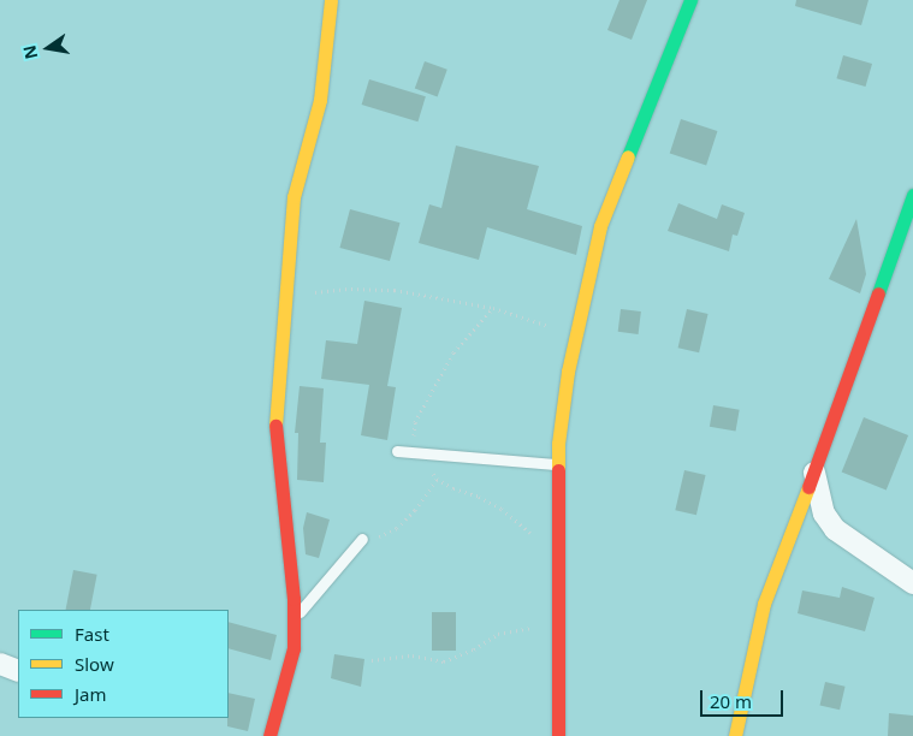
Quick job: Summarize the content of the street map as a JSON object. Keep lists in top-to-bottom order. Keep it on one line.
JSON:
{"legend":["Fast","Slow","Jam"],"scale_bar":"20 m","north":"left"}
